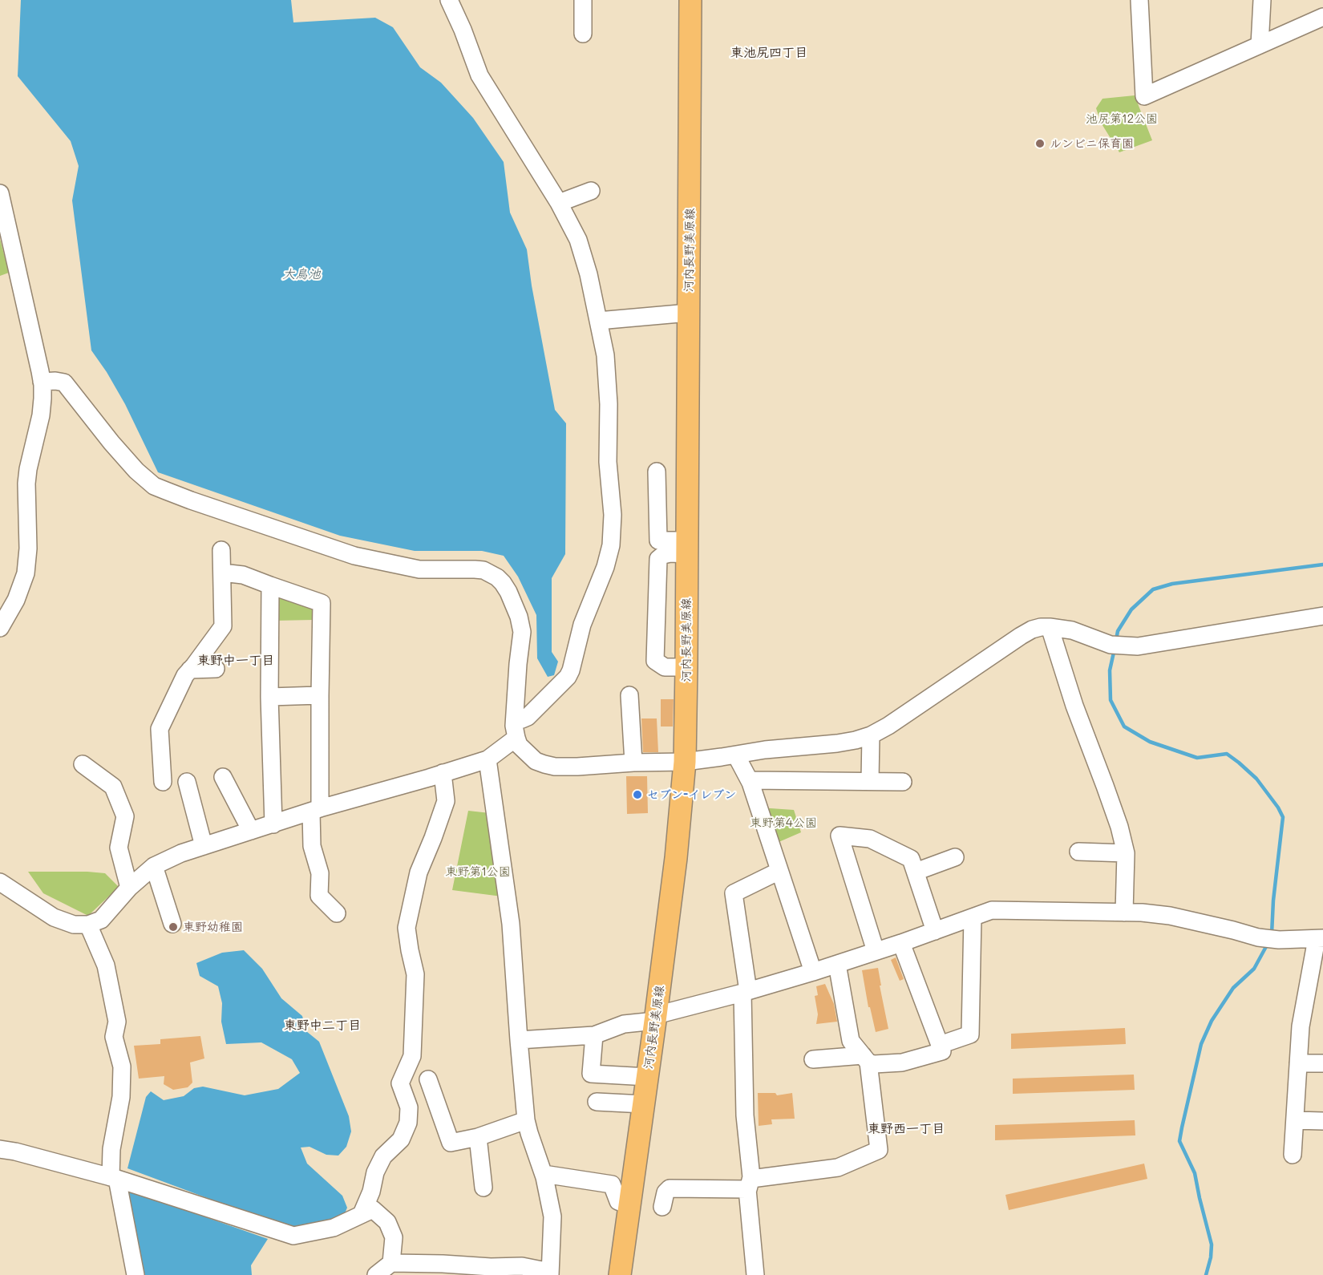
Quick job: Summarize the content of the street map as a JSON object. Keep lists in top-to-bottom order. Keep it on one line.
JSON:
{"streets":{"main road":["河内長野美原線"]},"districts":["東池尻四丁目","東野中一丁目","東野中二丁目","東野西一丁目"],"water":["大鳥池"],"parks":["池尻第12公園","東野第4公園","東野第1公園"],"places":["ルンビニ保育園","セブン-イレブン","東野幼稚園"]}
